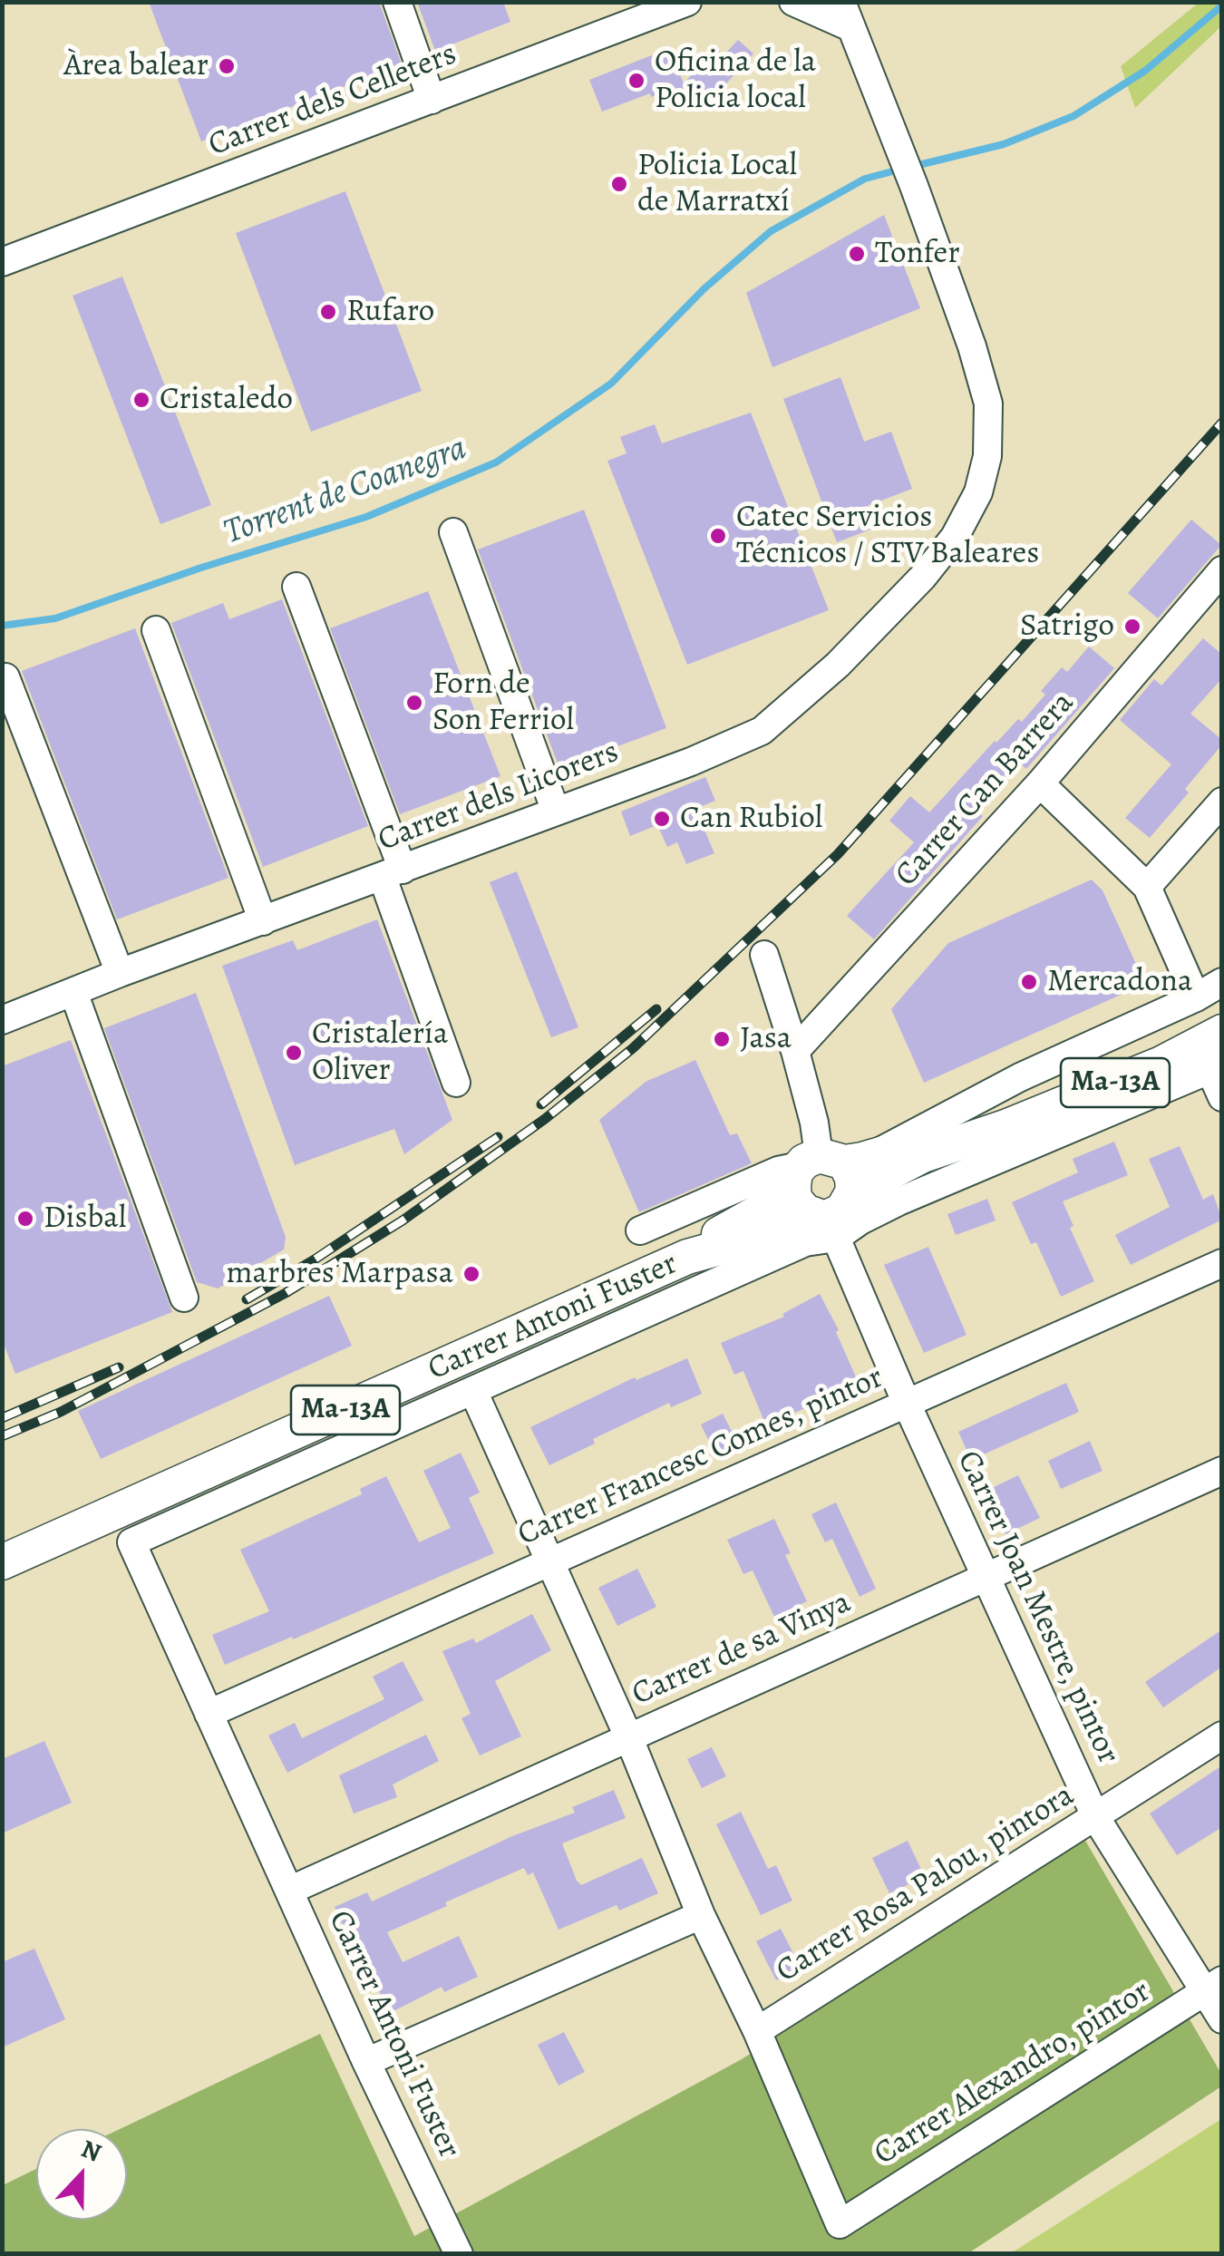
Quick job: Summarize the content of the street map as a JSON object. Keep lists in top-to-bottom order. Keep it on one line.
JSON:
{"streets":{"main road":["Ma-13A"],"street":["Carrer dels Celleters","Carrer Can Barrera","Carrer dels Licorers","Carrer Antoni Fuster","Carrer Francesc Comes, pintor","Carrer Joan Mestre, pintor","Carrer de sa Vinya","Carrer Rosa Palou, pintora","Carrer Alexandro, pintor"]},"crossings":[["Ma-13A","Carrer Antoni Fuster"],["Ma-13A","Carrer Joan Mestre, pintor"],["Carrer Antoni Fuster","Carrer Francesc Comes, pintor"],["Carrer Antoni Fuster","Carrer Joan Mestre, pintor"],["Carrer Antoni Fuster","Carrer de sa Vinya"],["Carrer Francesc Comes, pintor","Carrer Joan Mestre, pintor"],["Carrer Joan Mestre, pintor","Carrer de sa Vinya"],["Carrer Joan Mestre, pintor","Carrer Rosa Palou, pintora"],["Carrer Joan Mestre, pintor","Carrer Alexandro, pintor"],["Carrer Rosa Palou, pintora","Carrer Alexandro, pintor"]],"water":["Torrent de Coanegra"],"places":["Àrea balear","Oficina de la Policia local","Policia Local de Marratxí","Tonfer","Rufaro","Cristaledo","Catec Servicios Técnicos / STV Baleares","Satrigo","Forn de Son Ferriol","Can Rubiol","Mercadona","Jasa","Cristalería Oliver","Disbal","marbres Marpasa"],"north":"top"}
